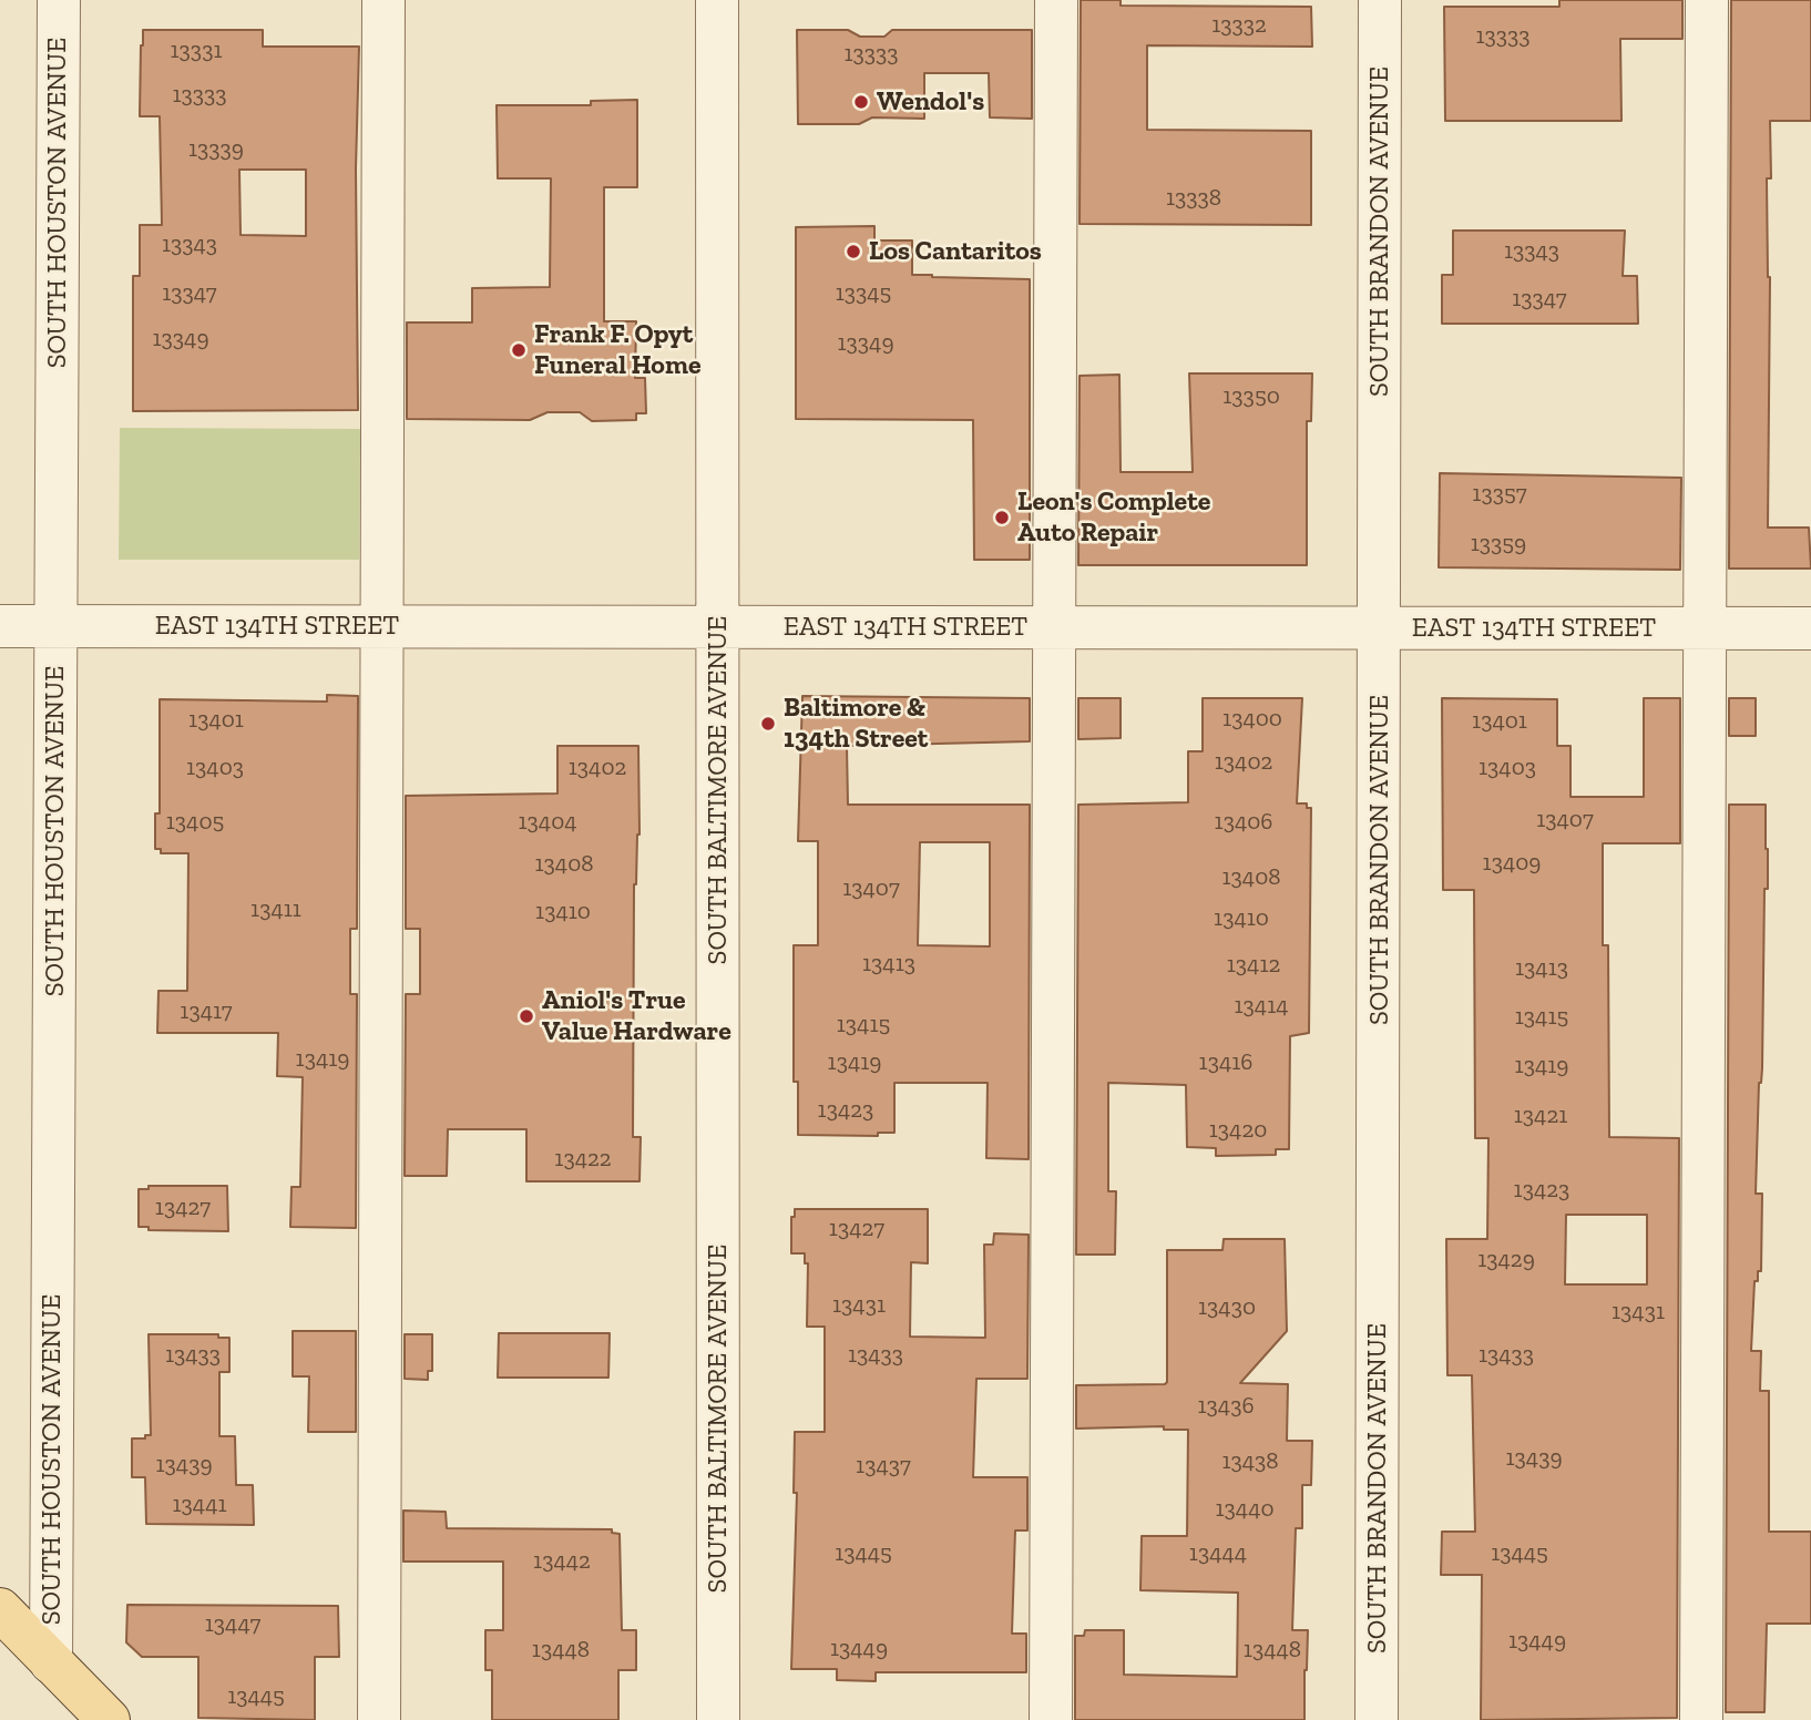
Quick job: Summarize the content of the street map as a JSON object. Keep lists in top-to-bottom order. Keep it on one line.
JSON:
{"streets":{"street":["SOUTH HOUSTON AVENUE","SOUTH BRANDON AVENUE","EAST 134TH STREET","SOUTH BALTIMORE AVENUE"]},"crossings":[["SOUTH HOUSTON AVENUE","EAST 134TH STREET"],["SOUTH BRANDON AVENUE","EAST 134TH STREET"],["EAST 134TH STREET","SOUTH BALTIMORE AVENUE"]],"places":["Wendol's","Los Cantaritos","Frank F. Opyt Funeral Home","Leon's Complete Auto Repair","Baltimore & 134th Street","Aniol's True Value Hardware"],"house_numbers":["13332","13333","13331","13333","13333","13339","13338","13343","13343","13347","13345","13347","13349","13349","13350","13357","13359","13400","13401","13401","13402","13403","13402","13403","13407","13405","13404","13406","13409","13408","13408","13407","13411","13410","13410","13413","13412","13413","13414","13417","13415","13415","13419","13419","13416","13419","13423","13421","13420","13422","13423","13427","13427","13429","13431","13430","13431","13433","13433","13433","13436","13439","13438","13439","13437","13441","13440","13445","13444","13445","13442","13447","13449","13449","13448","13448","13445"]}
